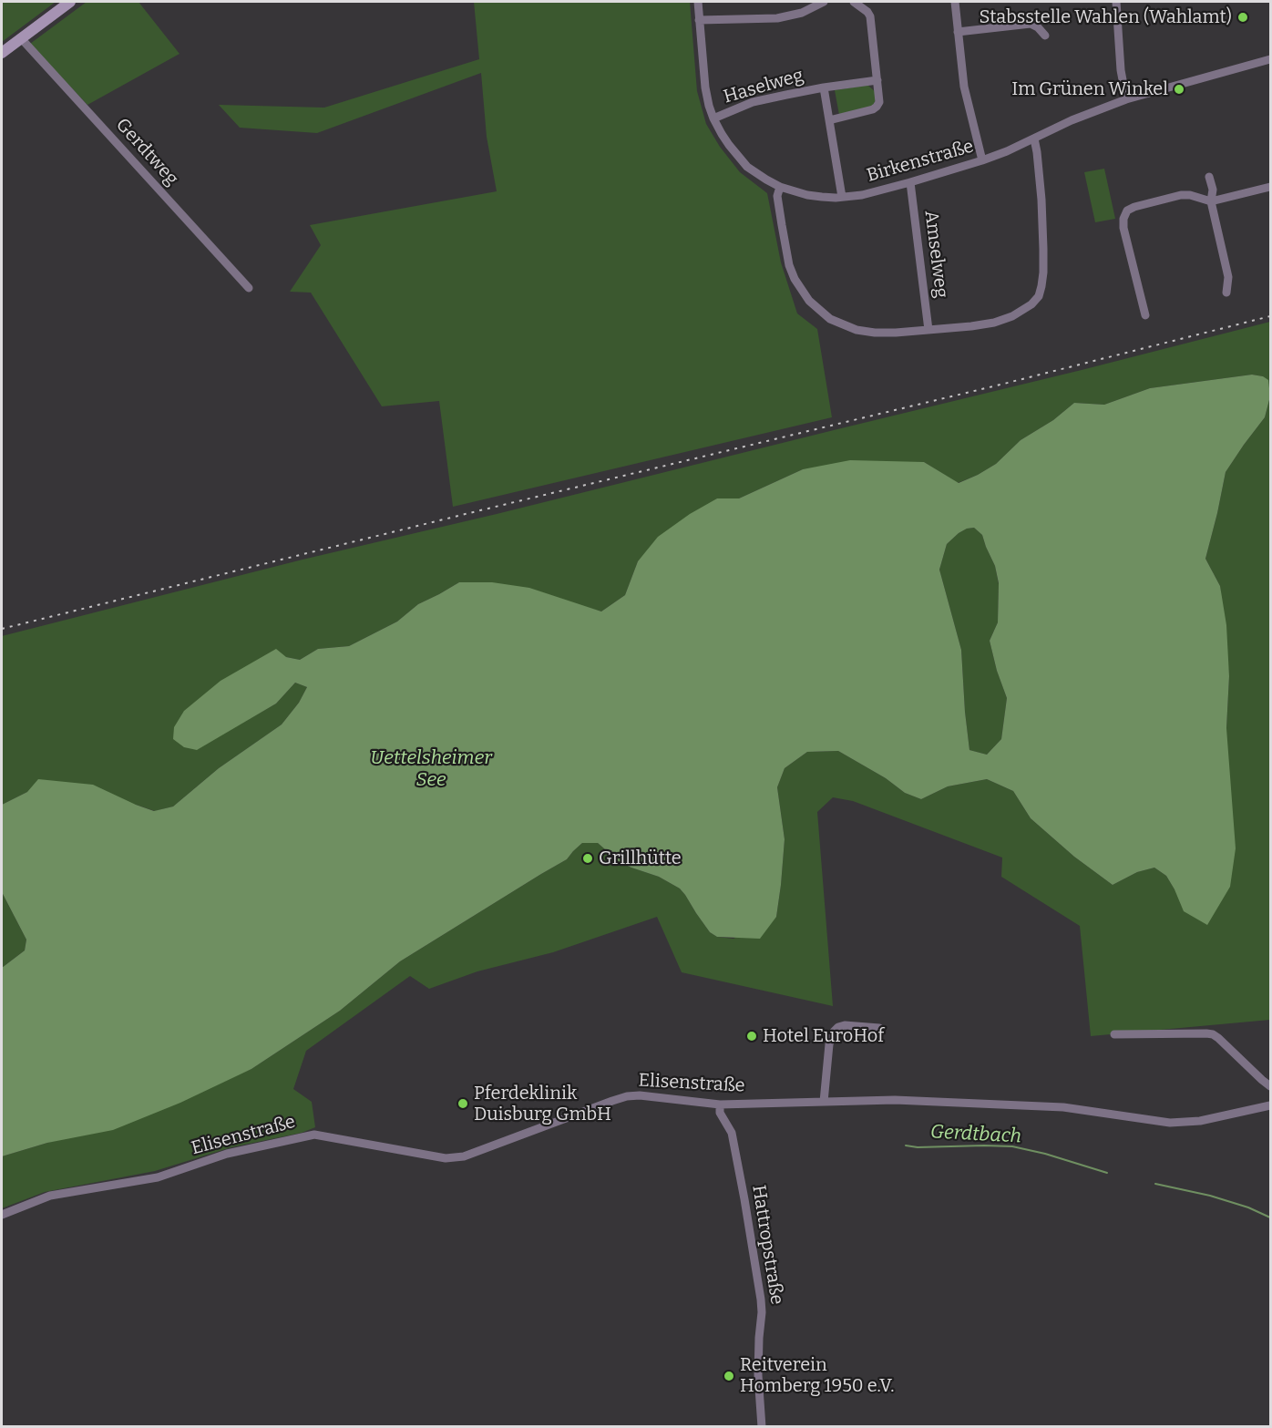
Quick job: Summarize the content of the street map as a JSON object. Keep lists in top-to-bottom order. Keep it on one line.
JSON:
{"streets":{"street":["Haselweg","Gerdtweg","Birkenstraße","Amselweg","Elisenstraße","Hattropstraße"]},"crossings":[["Haselweg","Birkenstraße"],["Birkenstraße","Amselweg"],["Elisenstraße","Hattropstraße"]],"water":["Uettelsheimer See","Gerdtbach"],"places":["Stabsstelle Wahlen (Wahlamt)","Im Grünen Winkel","Grillhütte","Hotel EuroHof","Pferdeklinik Duisburg GmbH","Reitverein Homberg 1950 e.V."]}
